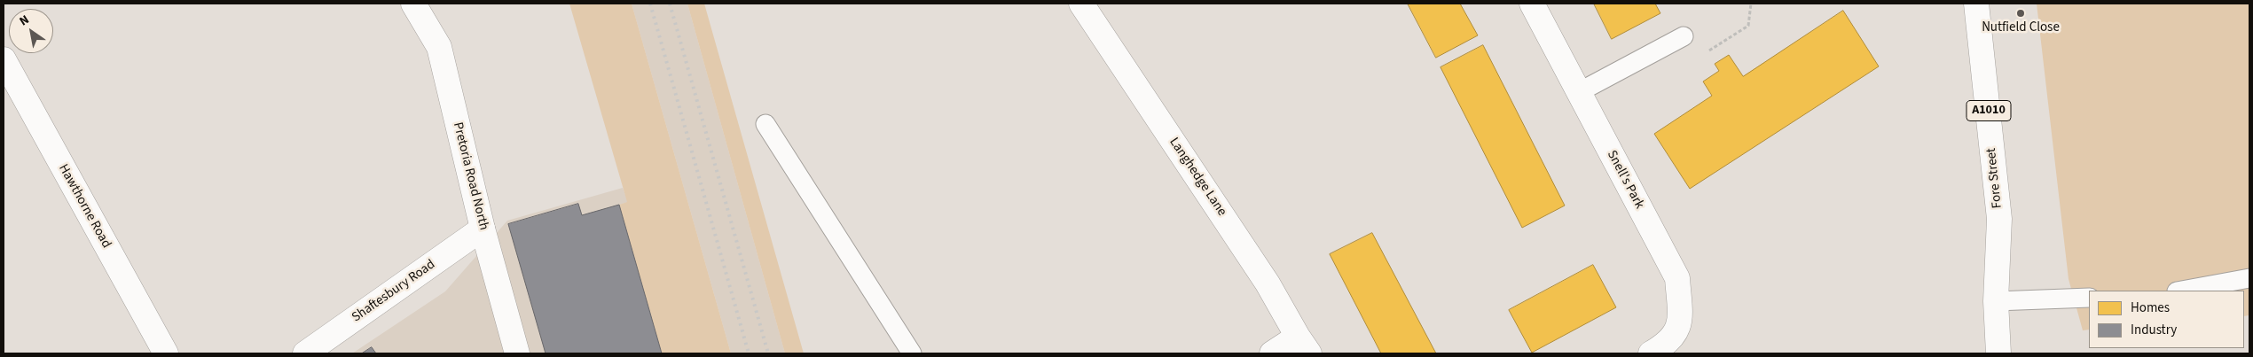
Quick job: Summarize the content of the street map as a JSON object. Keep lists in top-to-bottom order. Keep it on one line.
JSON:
{"streets":{"street":["A1010","Pretoria Road North","Langhedge Lane","Fore Street","Snell's Park","Hawthorne Road","Shaftesbury Road"]},"crossings":[["Pretoria Road North","Shaftesbury Road"]],"places":["Nutfield Close"],"legend":["Homes","Industry"],"north":"top left"}
